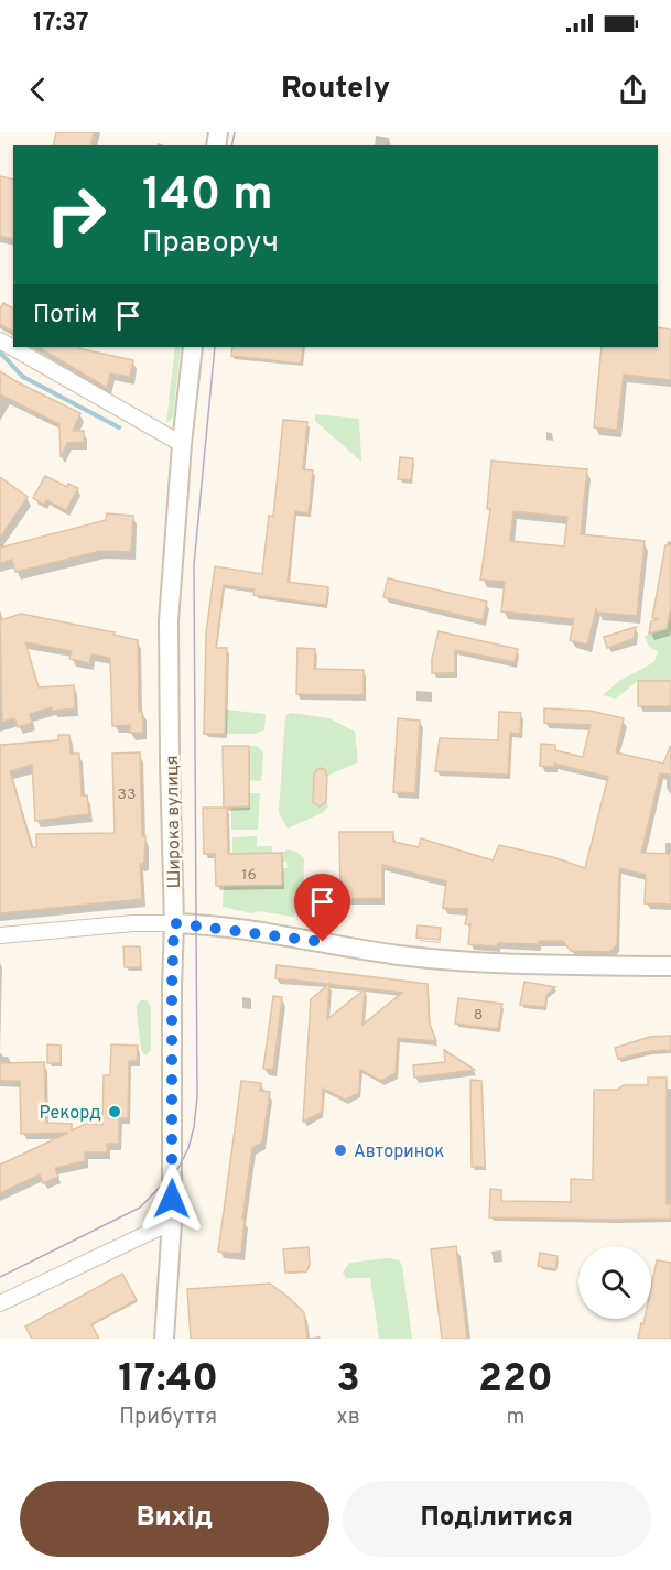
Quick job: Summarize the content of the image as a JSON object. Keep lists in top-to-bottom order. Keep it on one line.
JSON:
{"streets":{"street":["Широка вулиця"]},"places":["Рекорд","Авторинок"],"house_numbers":["33","16","8"],"page":{"status":"17:37","header":"Routely","turn":["140 m","Праворуч"],"then":"Потім","eta":["17:40","Прибуття","3","хв","220","m"],"buttons":["Вихід","Поділитися"]}}
